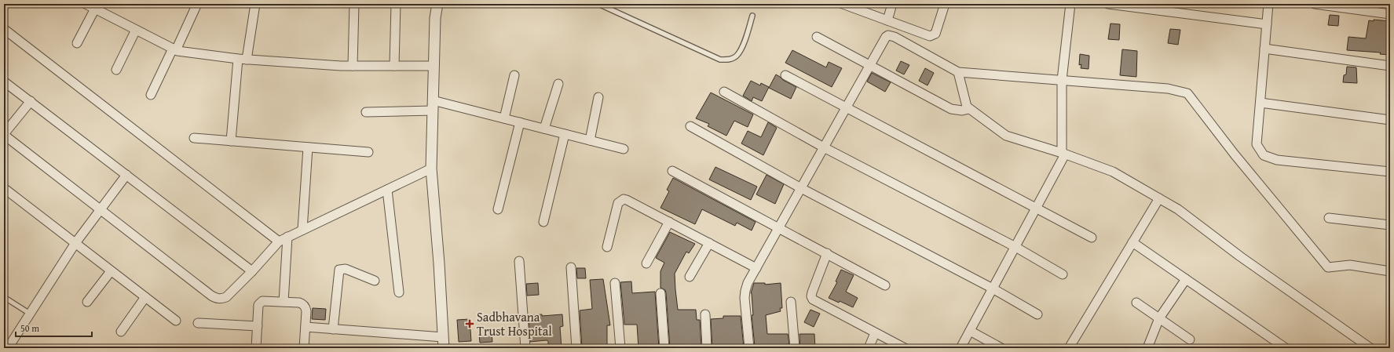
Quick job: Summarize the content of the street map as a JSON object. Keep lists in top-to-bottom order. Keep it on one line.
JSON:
{"places":{"health":["Sadbhavana Trust Hospital"]},"scale_bar":"50 m"}
